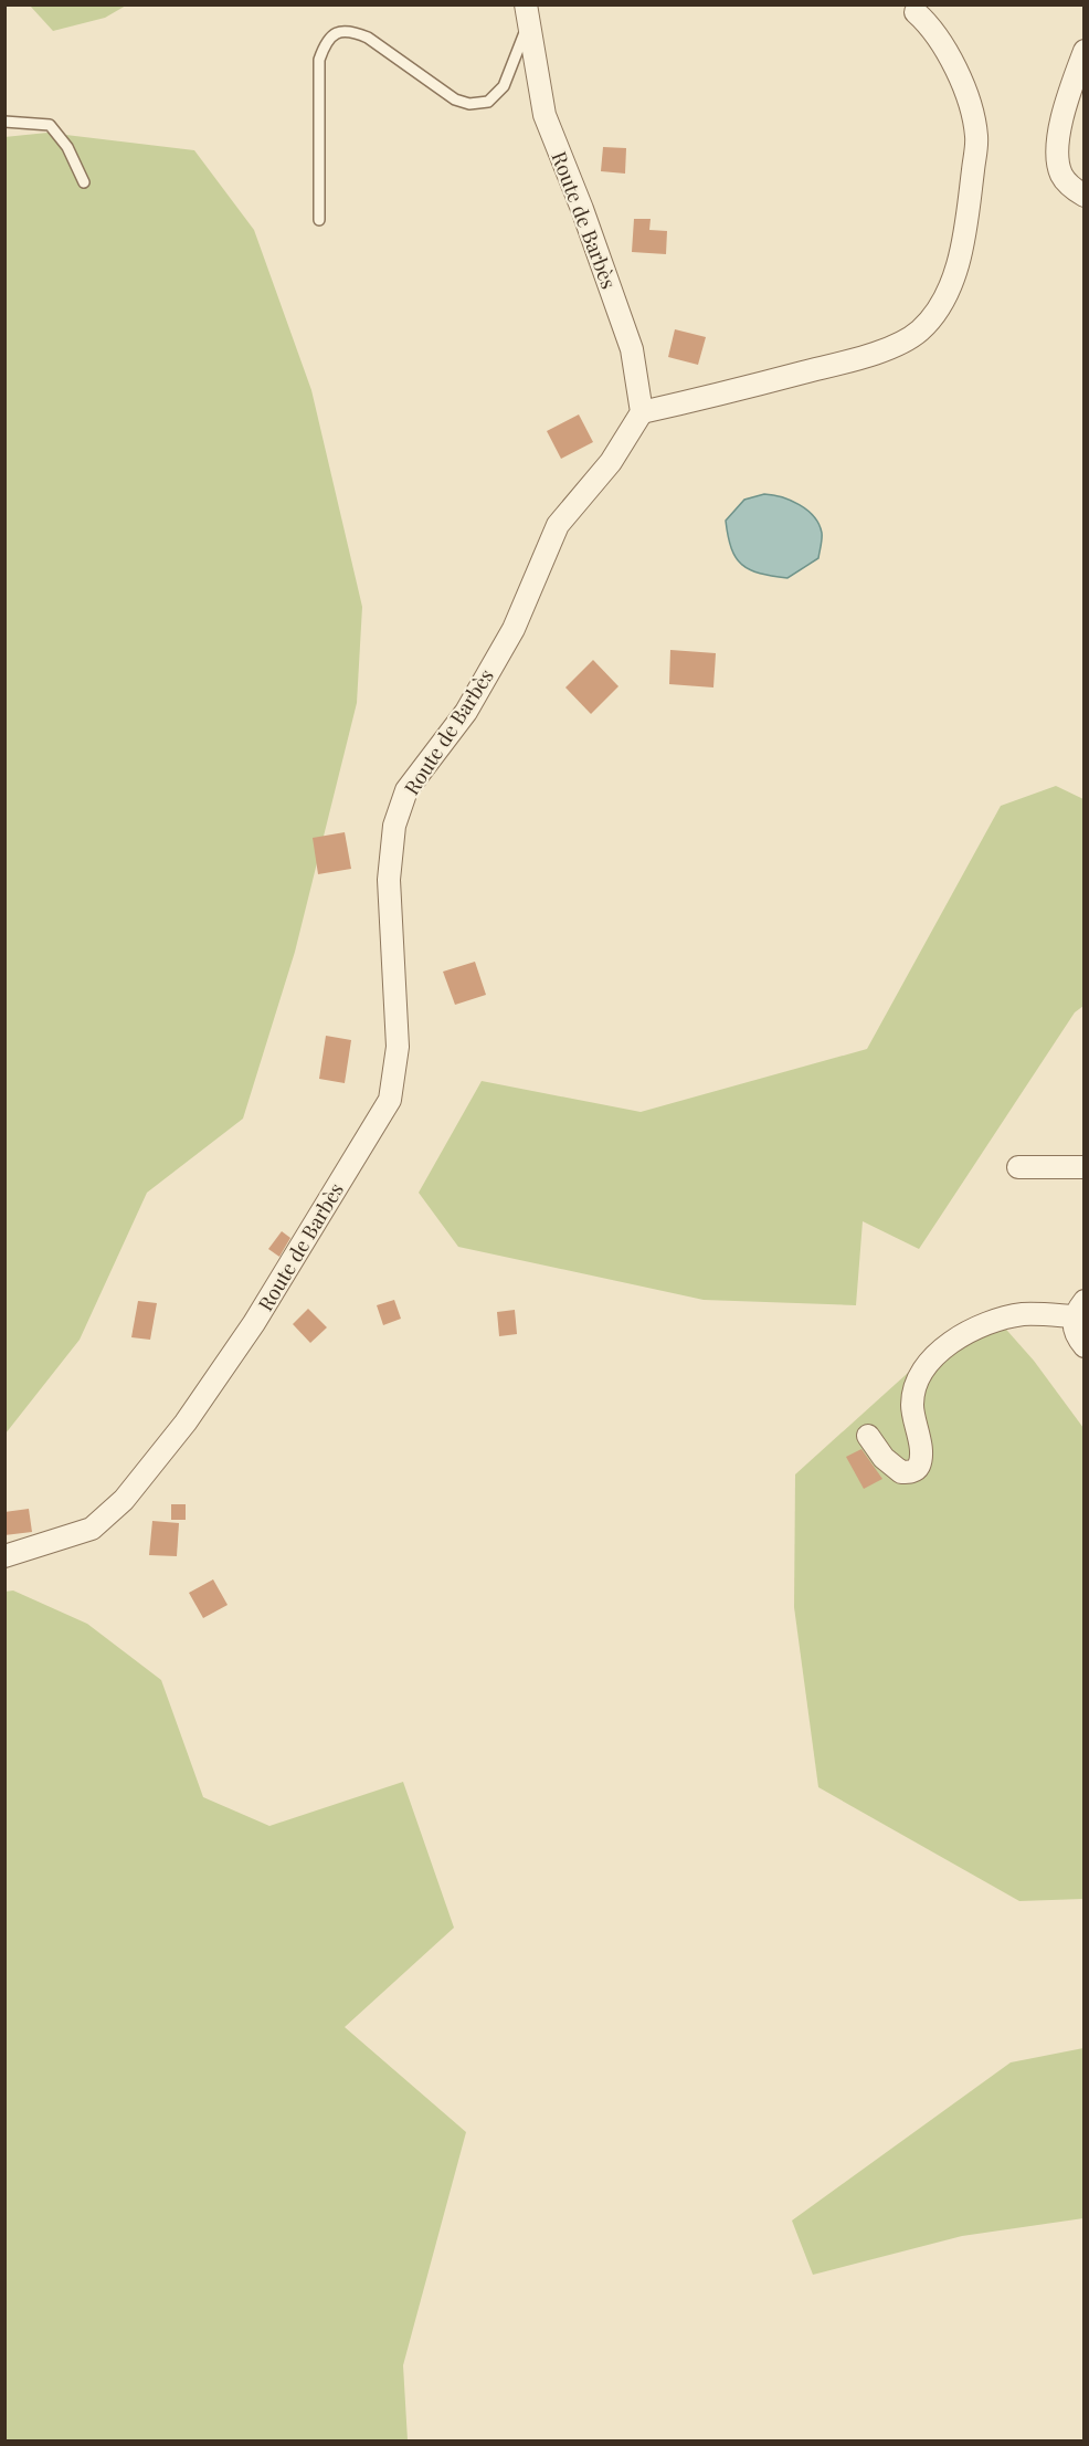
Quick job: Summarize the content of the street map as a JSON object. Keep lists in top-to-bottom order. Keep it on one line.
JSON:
{"streets":{"street":["Route de Barbès"]}}
